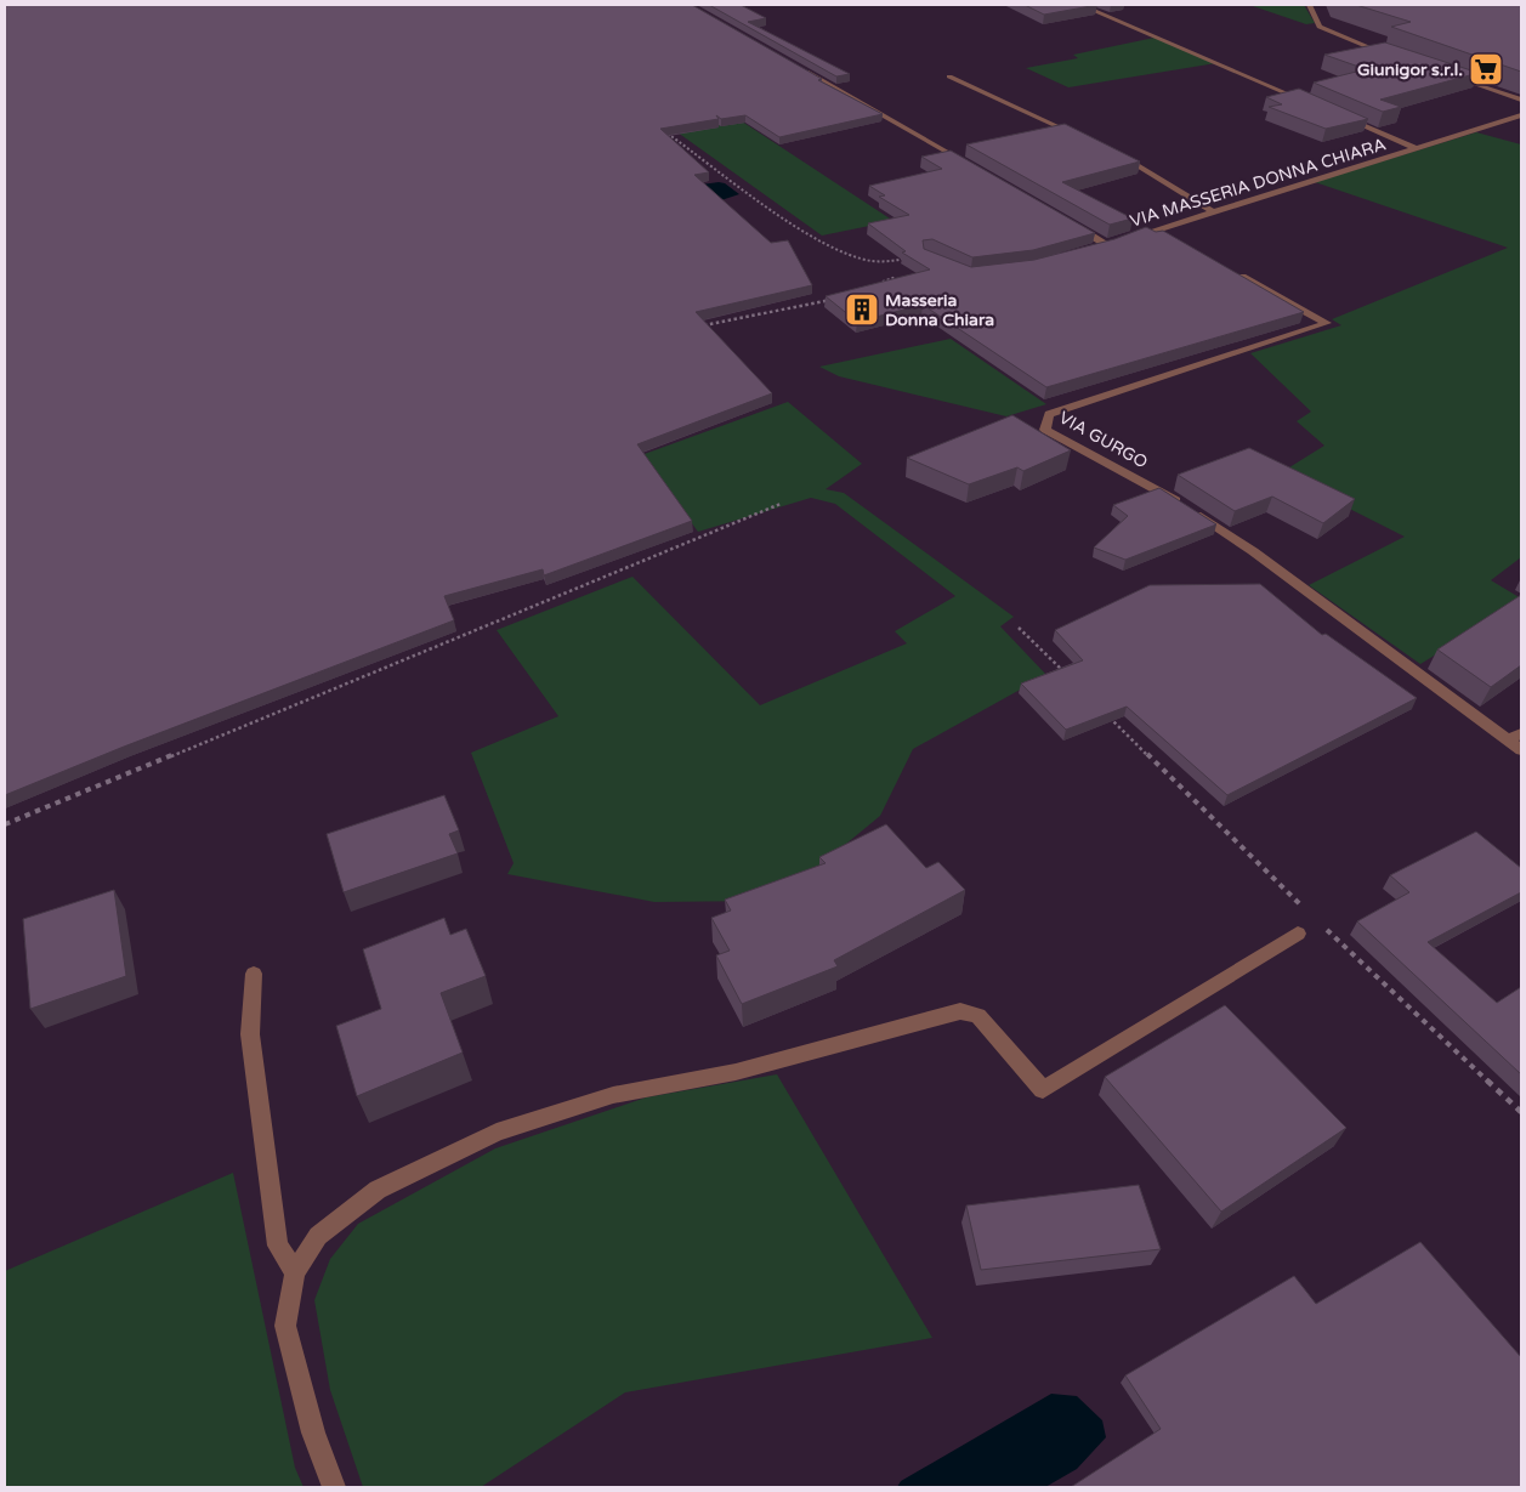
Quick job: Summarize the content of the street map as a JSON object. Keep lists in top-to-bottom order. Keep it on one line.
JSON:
{"streets":{"street":["VIA MASSERIA DONNA CHIARA","VIA GURGO"]},"places":{"supermarket":["Giunigor s.r.l."],"building":["Masseria Donna Chiara"]}}
